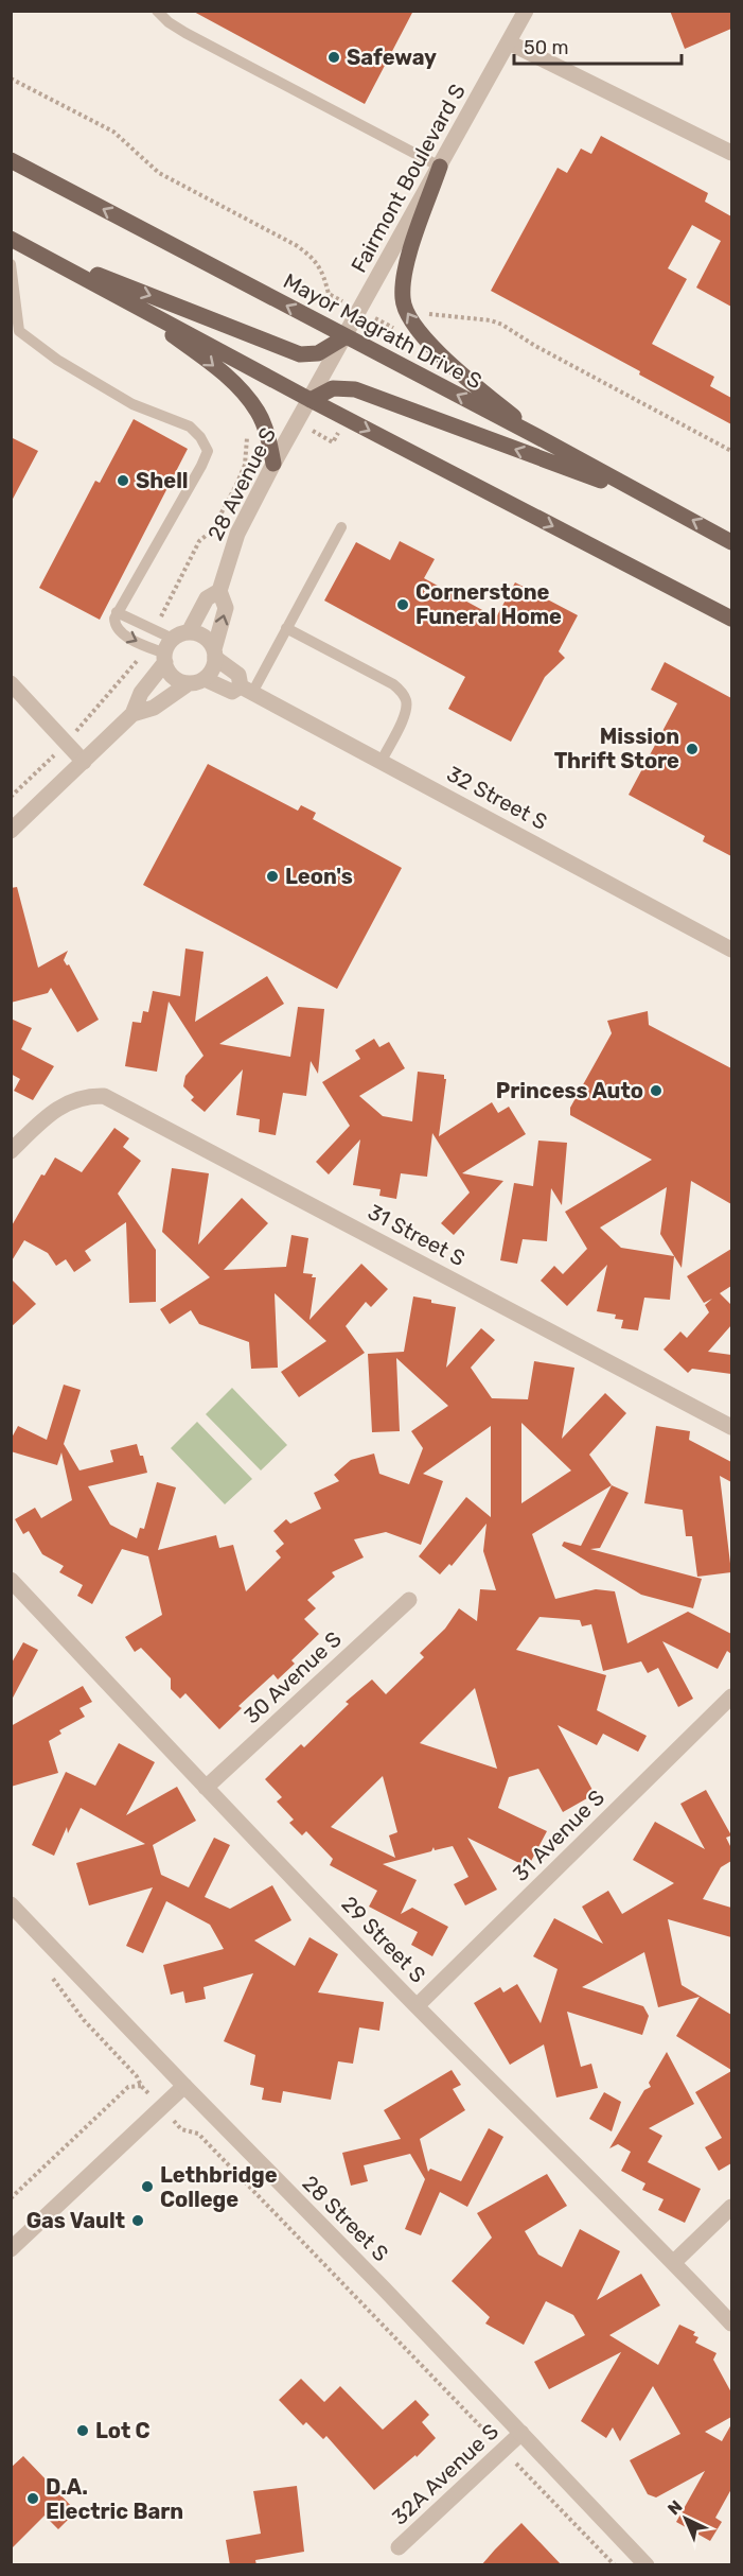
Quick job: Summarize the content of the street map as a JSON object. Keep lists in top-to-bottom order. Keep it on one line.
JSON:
{"streets":{"main road":["Mayor Magrath Drive S"],"street":["Fairmont Boulevard S","28 Avenue S","32 Street S","31 Street S","30 Avenue S","31 Avenue S","29 Street S","28 Street S","32A Avenue S"]},"crossings":[["Fairmont Boulevard S","Mayor Magrath Drive S"],["Fairmont Boulevard S","28 Avenue S"],["28 Avenue S","32 Street S"],["30 Avenue S","29 Street S"],["31 Avenue S","29 Street S"],["28 Street S","32A Avenue S"]],"places":["Safeway","Shell","Cornerstone Funeral Home","Mission Thrift Store","Leon's","Princess Auto","Lethbridge College","Gas Vault","Lot C","D.A. Electric Barn"],"scale_bar":"50 m","north":"top left"}
